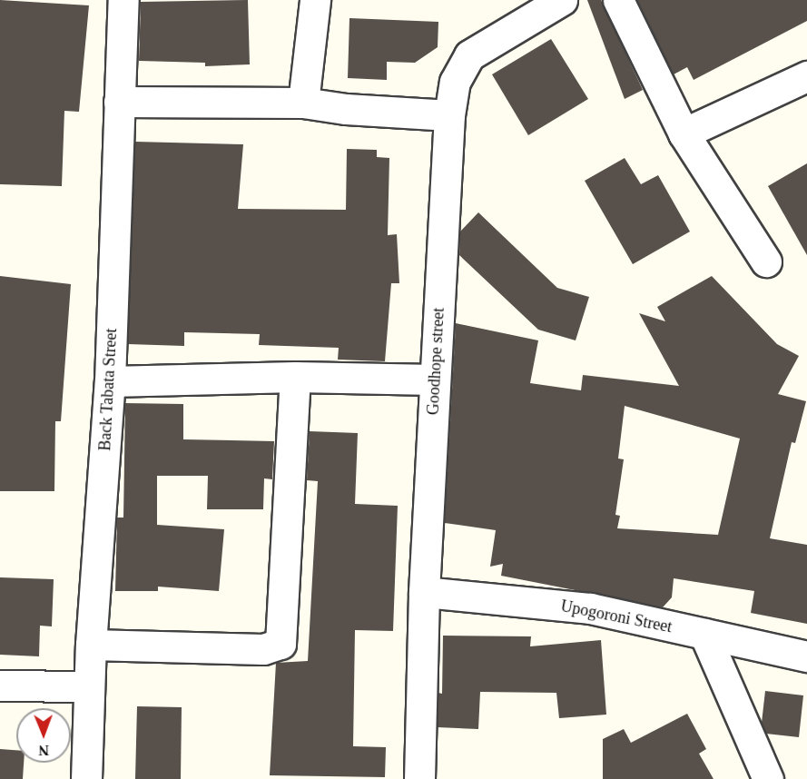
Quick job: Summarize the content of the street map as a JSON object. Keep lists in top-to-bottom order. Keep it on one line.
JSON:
{"streets":{"street":["Goodhope street","Back Tabata Street","Upogoroni Street"]},"crossings":[["Goodhope street","Upogoroni Street"]],"north":"bottom"}
